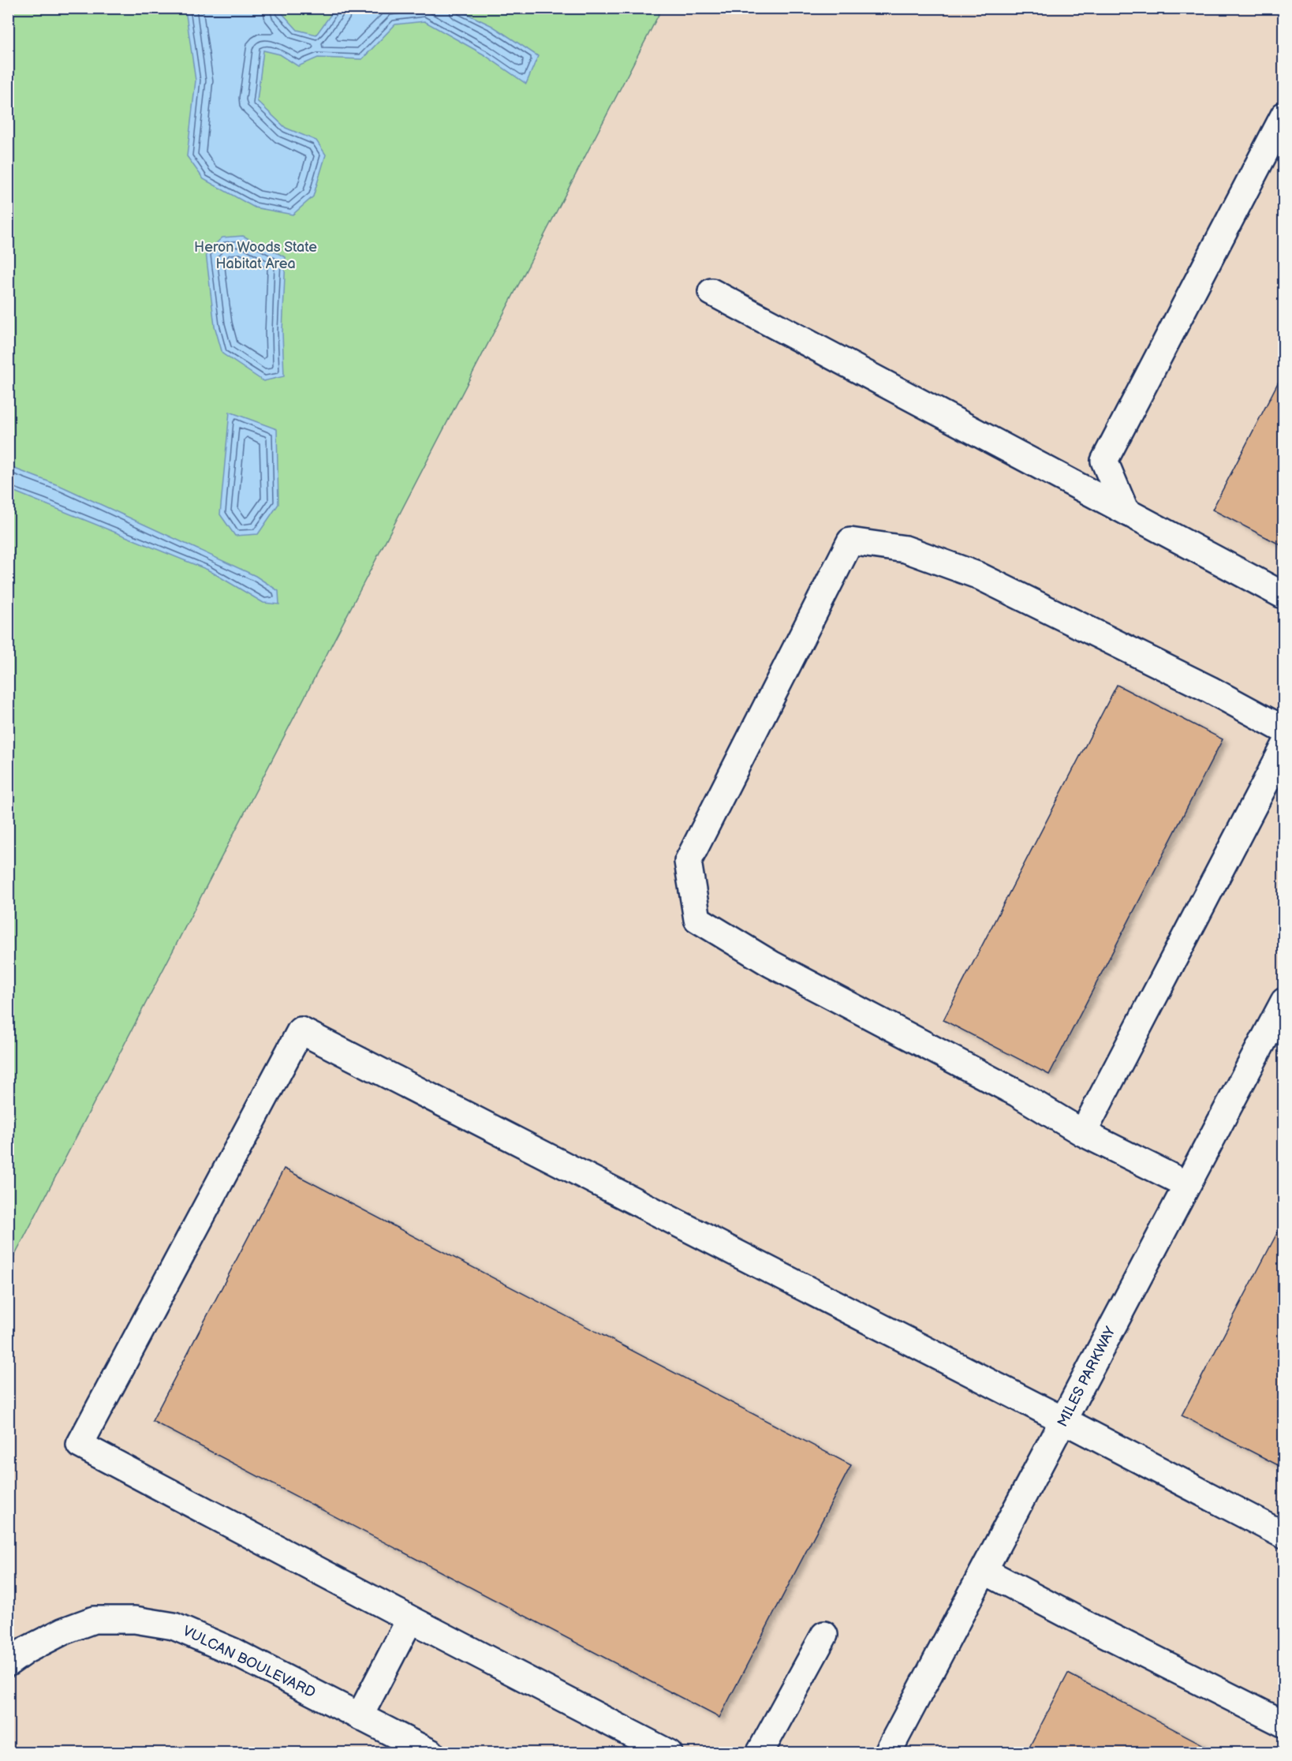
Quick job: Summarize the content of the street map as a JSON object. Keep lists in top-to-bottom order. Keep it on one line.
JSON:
{"streets":{"street":["MILES PARKWAY","VULCAN BOULEVARD"]},"parks":["Heron Woods State Habitat Area"]}
